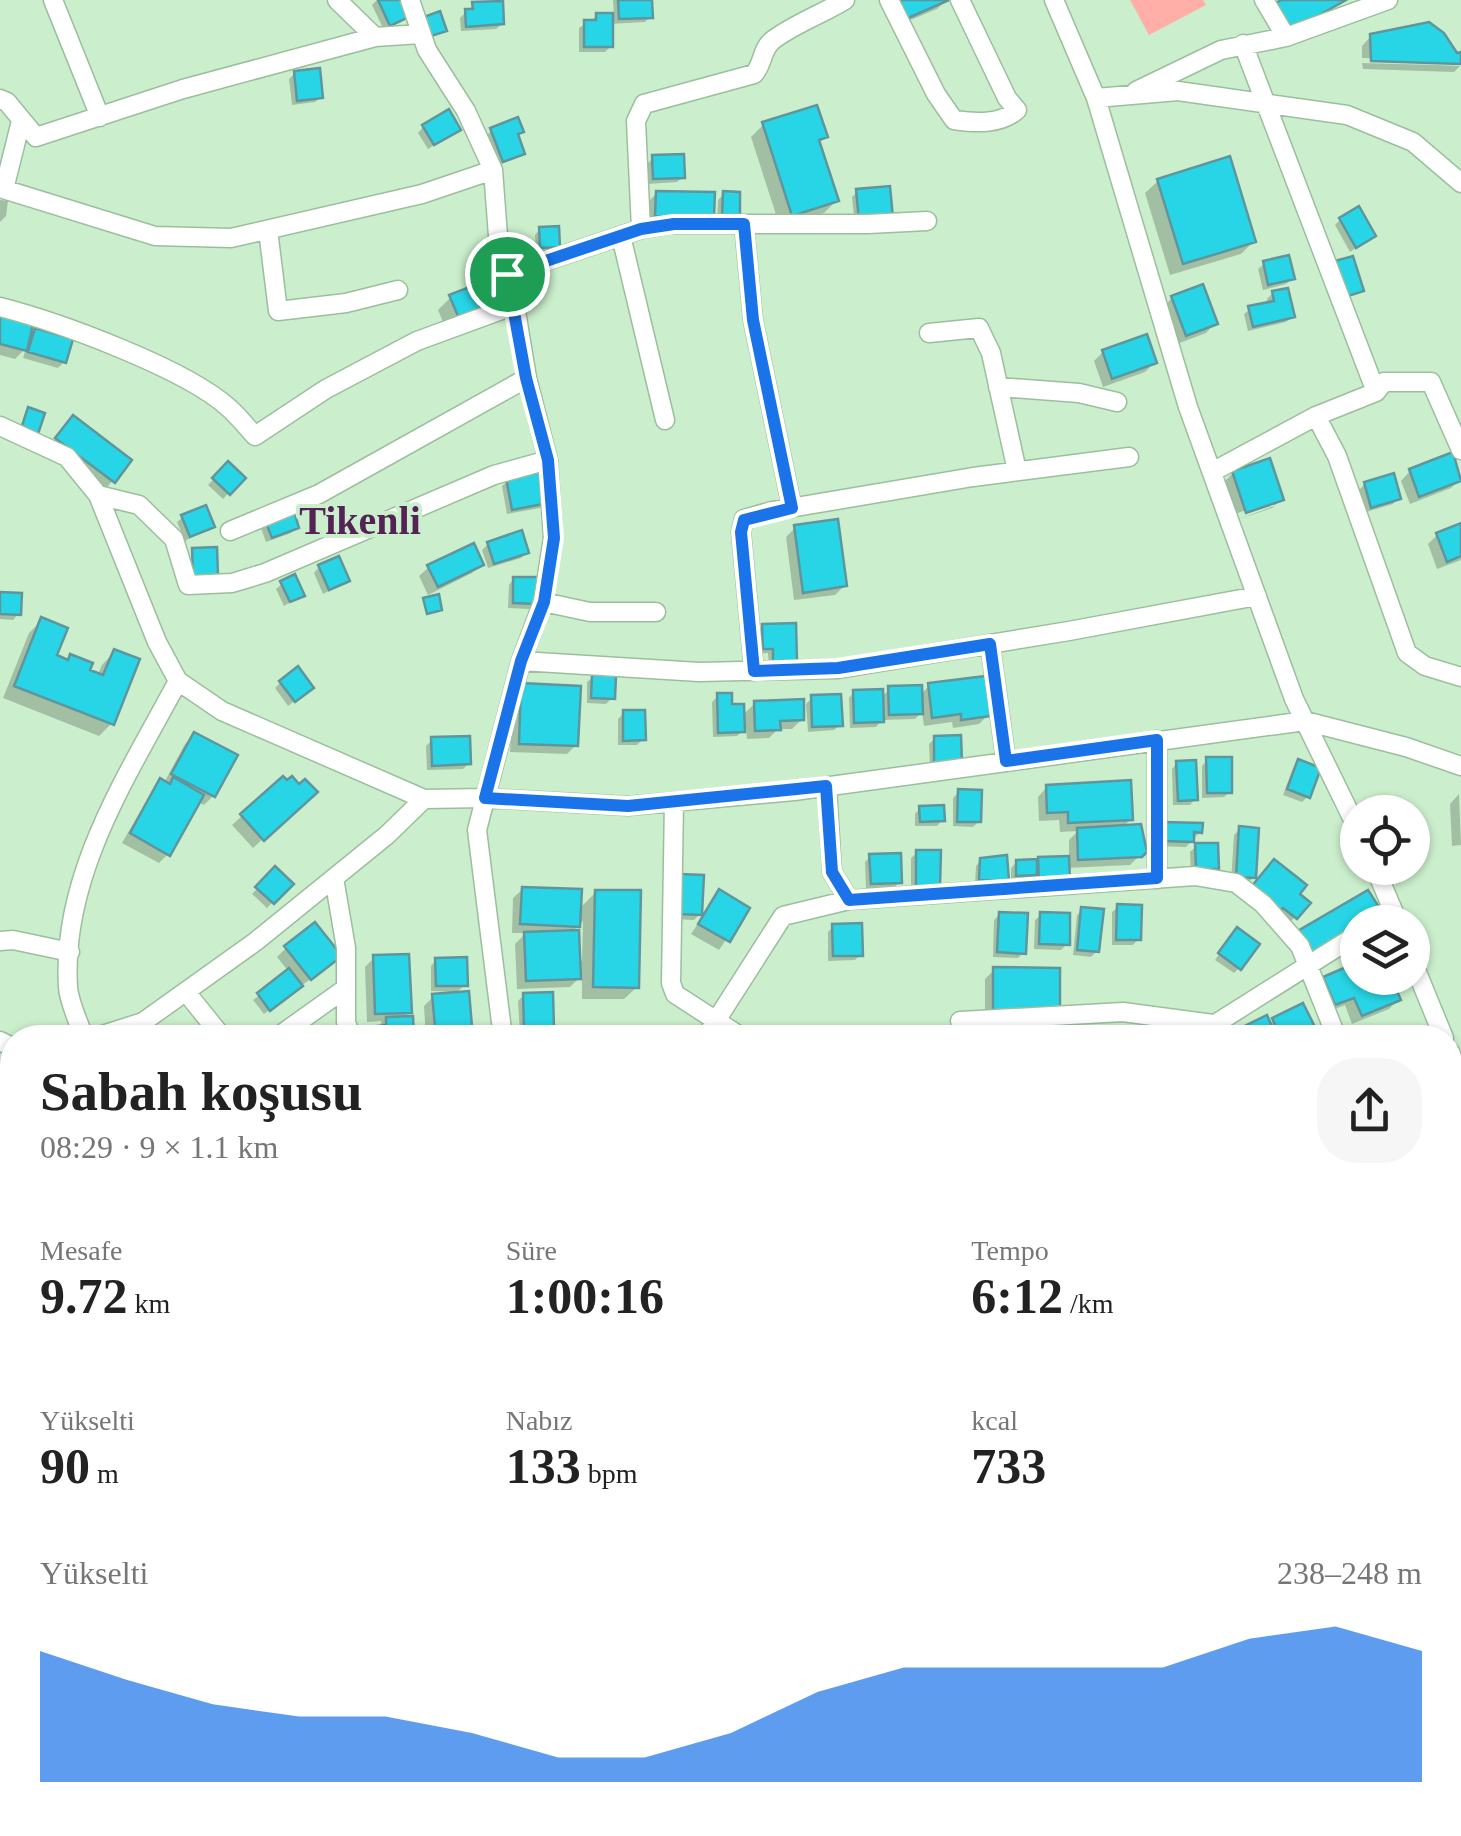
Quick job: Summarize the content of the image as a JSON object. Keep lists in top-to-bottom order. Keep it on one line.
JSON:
{"districts":["Tikenli"],"page":{"heading":["Sabah koşusu","08:29 · 9 × 1.1 km"],"stats":[["Mesafe","9.72 km"],["Süre","1:00:16"],["Tempo","6:12 /km"],["Yükselti","90 m"],["Nabız","133 bpm"],["kcal","733"]],"chart":["Yükselti","238–248 m"]}}
